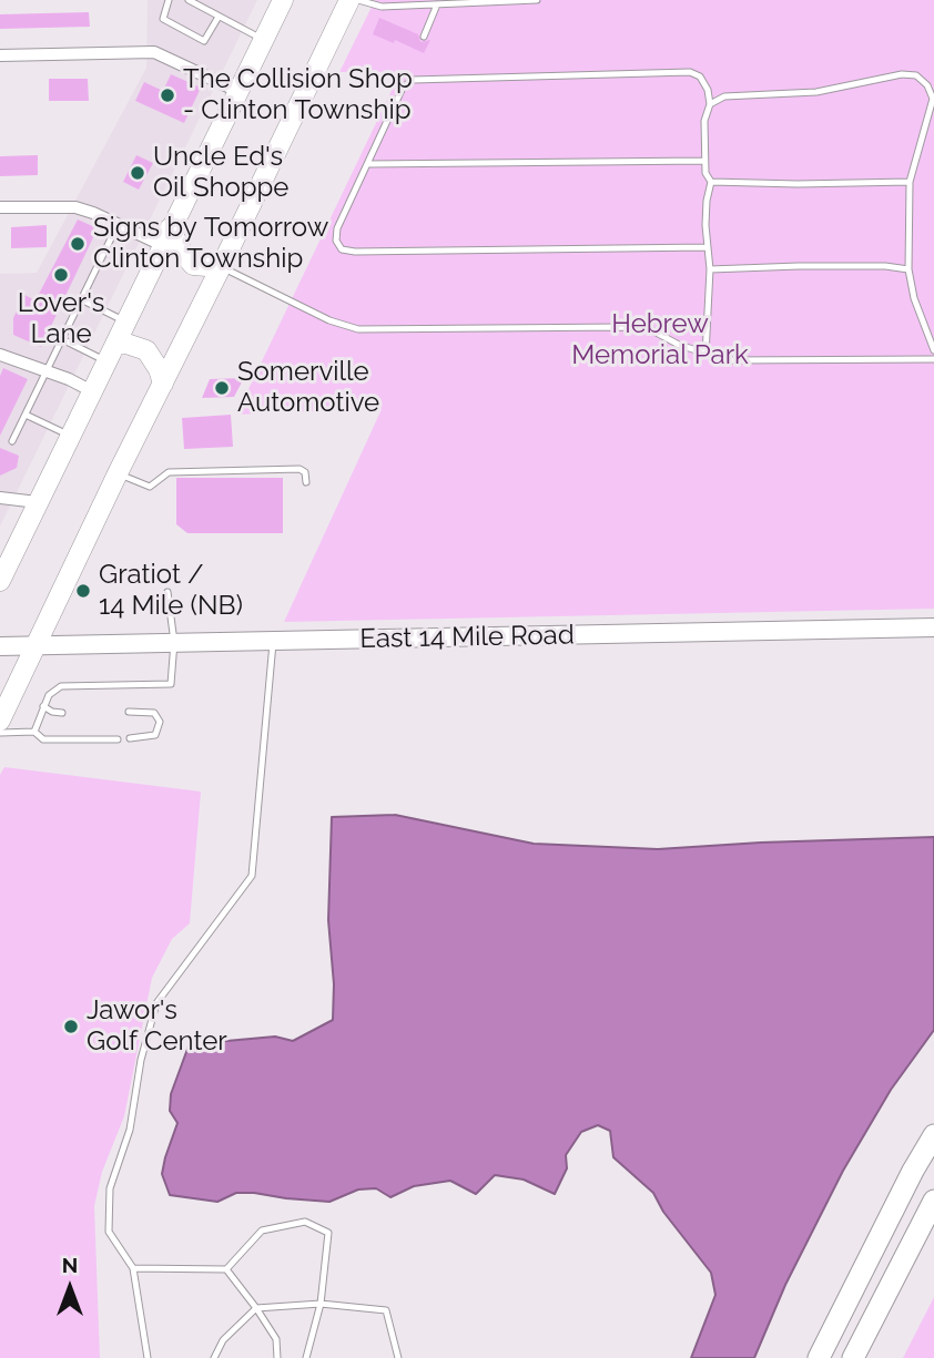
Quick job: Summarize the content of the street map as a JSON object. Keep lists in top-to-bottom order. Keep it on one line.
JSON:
{"streets":{"main road":["East 14 Mile Road"]},"parks":["Hebrew Memorial Park"],"places":["The Collision Shop - Clinton Township","Uncle Ed's Oil Shoppe","Signs by Tomorrow Clinton Township","Lover's Lane","Somerville Automotive","Gratiot / 14 Mile (NB)","Jawor's Golf Center"],"north":"top"}
